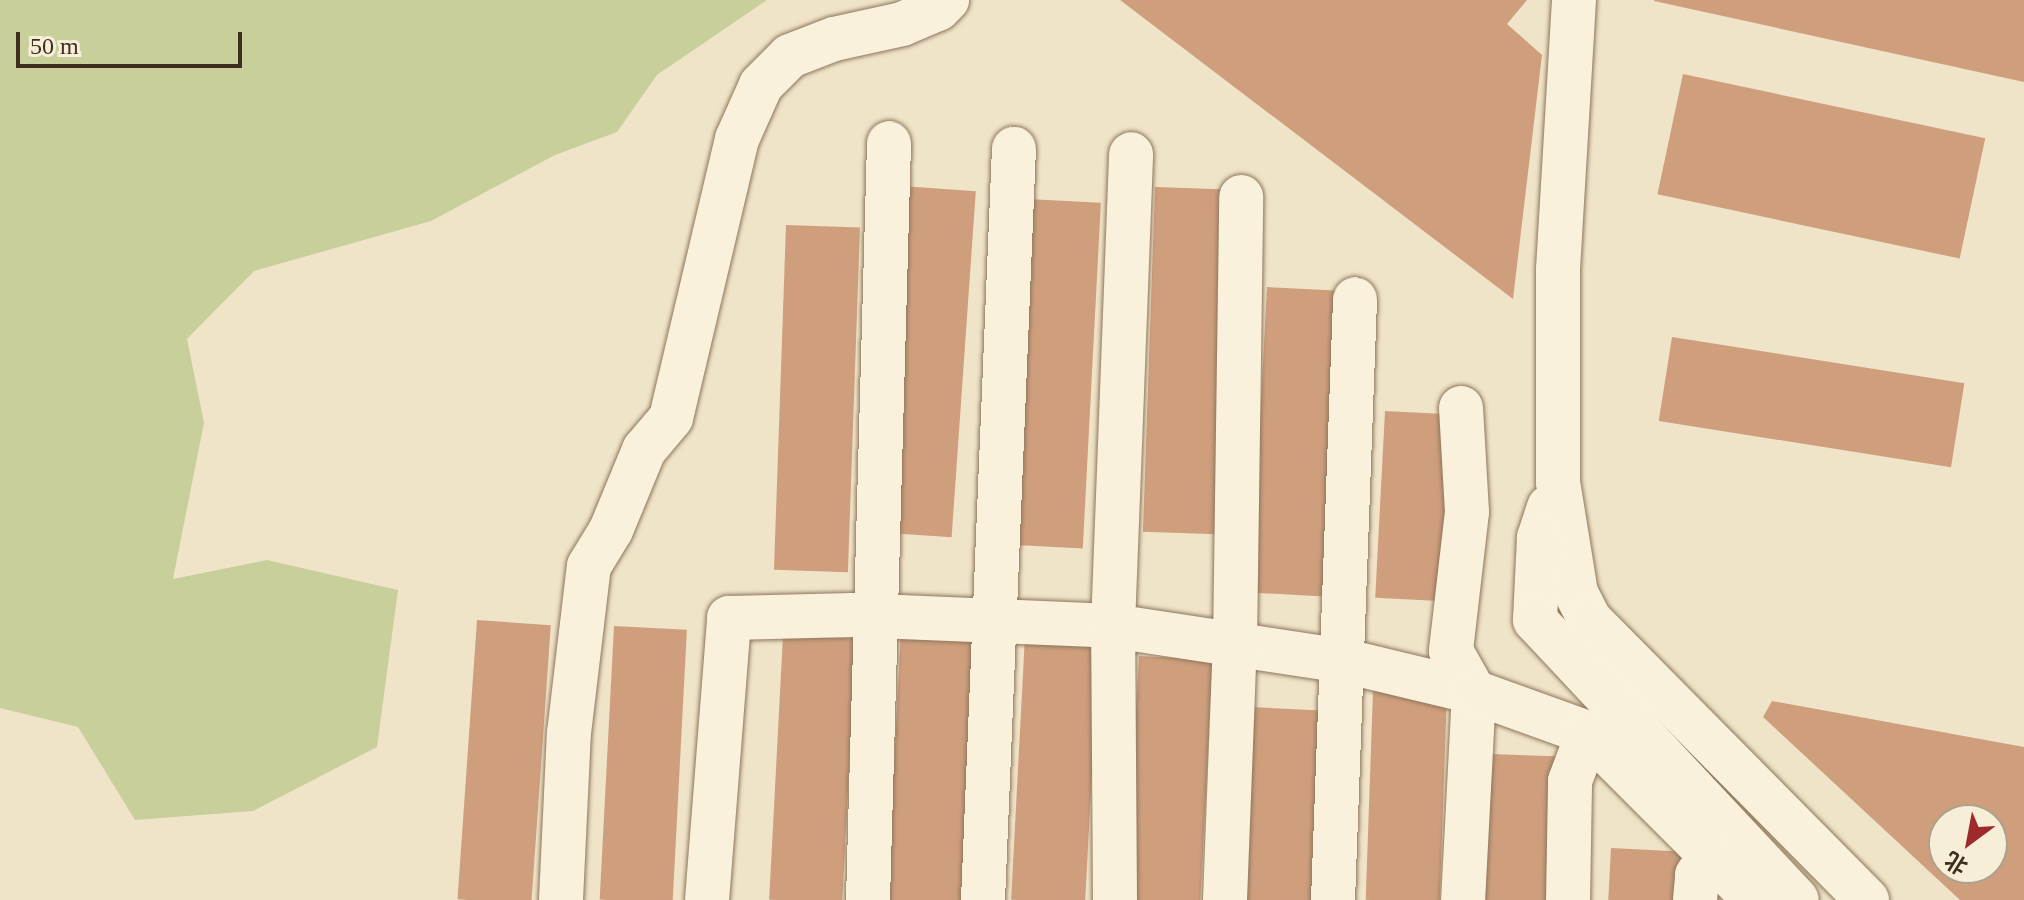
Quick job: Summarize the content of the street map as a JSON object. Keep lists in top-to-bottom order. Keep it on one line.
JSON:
{"scale_bar":"50 m","north":"bottom left"}
